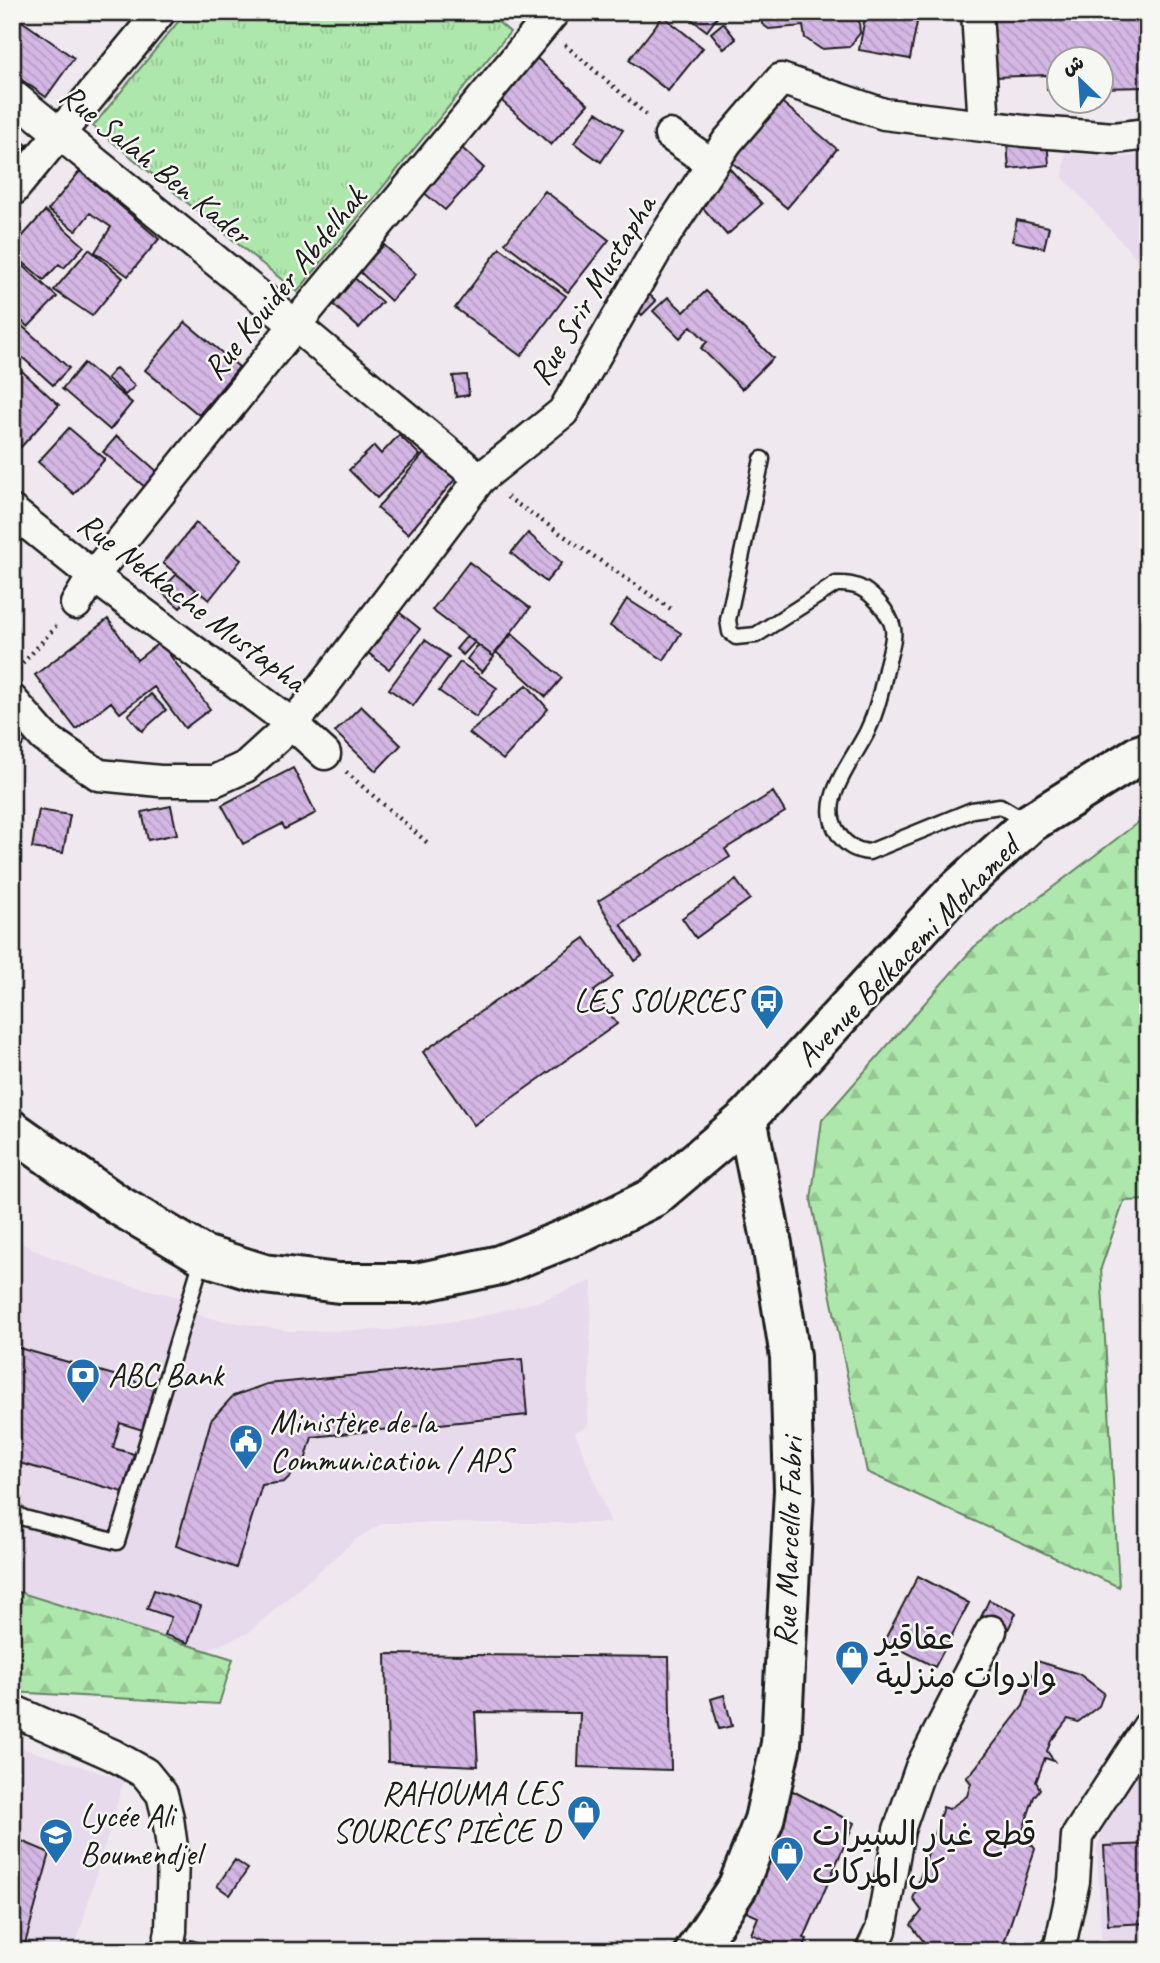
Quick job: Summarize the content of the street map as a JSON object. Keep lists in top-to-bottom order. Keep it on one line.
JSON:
{"streets":{"main road":["Avenue Belkacemi Mohamed","Rue Marcello Fabri"],"street":["Rue Salah Ben Kader","Rue Kouider Abdelhak","Rue Srir Mustapha","Rue Nekkache Mustapha"]},"crossings":[["Rue Salah Ben Kader","Rue Kouider Abdelhak"],["Rue Salah Ben Kader","Rue Srir Mustapha"],["Rue Kouider Abdelhak","Rue Nekkache Mustapha"],["Rue Srir Mustapha","Rue Nekkache Mustapha"],["Avenue Belkacemi Mohamed","Rue Marcello Fabri"]],"places":{"bus stop":["LES SOURCES"],"bank":["ABC Bank"],"public building":["Ministère de la Communication / APS"],"shop":["عقاقير وادوات منزلية","RAHOUMA LES SOURCES PIÈCE D","قطع غيار السيرات كل المركات"],"school or university":["Lycée Ali Boumendjel"]},"north":"top left"}
